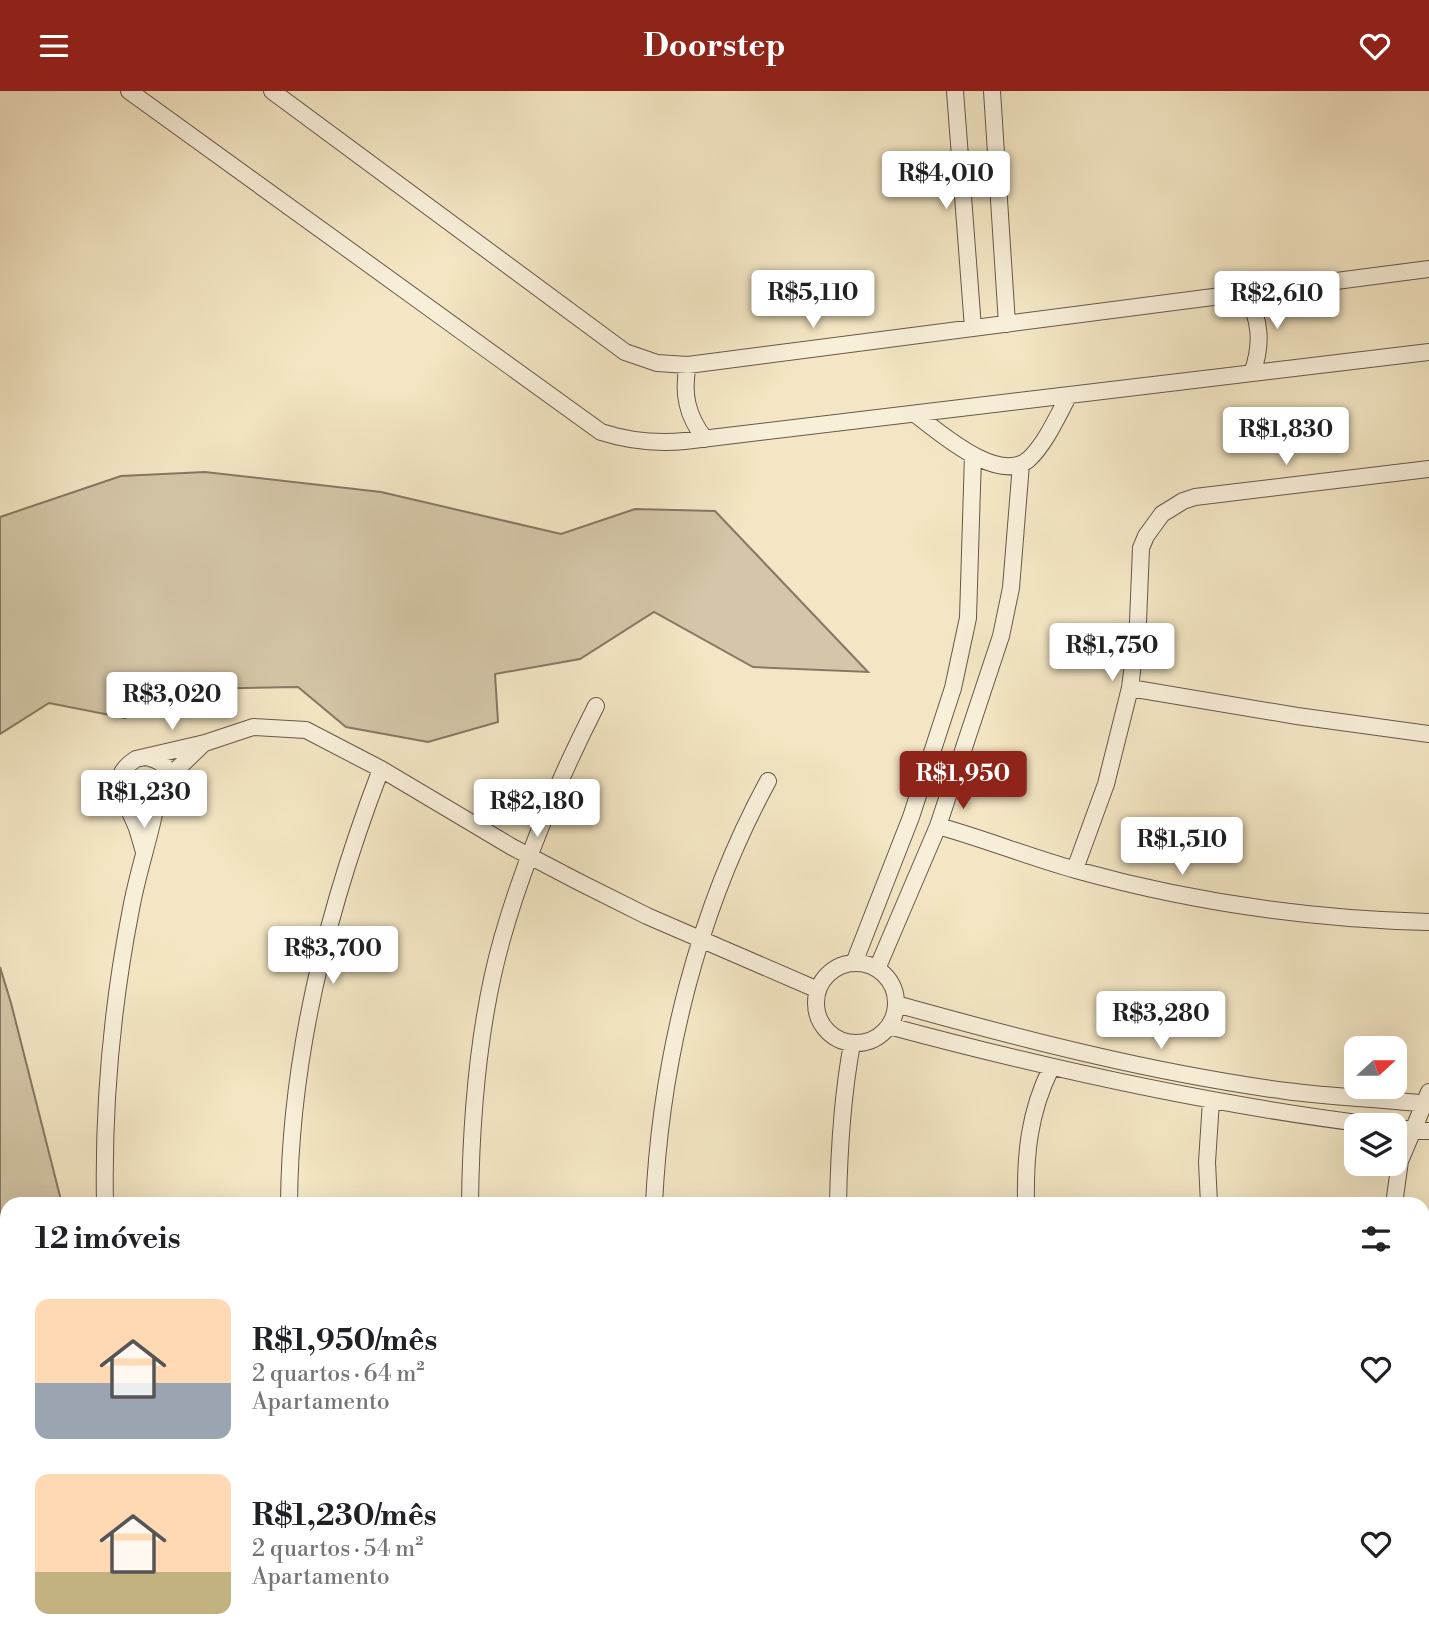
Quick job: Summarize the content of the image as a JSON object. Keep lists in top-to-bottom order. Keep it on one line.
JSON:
{"north":"right","page":{"header":"Doorstep","price":["R$4,010","R$5,110","R$2,610","R$1,830","R$1,750","R$3,020","R$1,950","R$1,230","R$2,180","R$1,510","R$3,700","R$3,280"],"heading":"12 imóveis","list":[{"name":"R$1,950/mês","note":"2 quartos · 64 m² · Apartamento"},{"name":"R$1,230/mês","note":"2 quartos · 54 m² · Apartamento"}]}}
